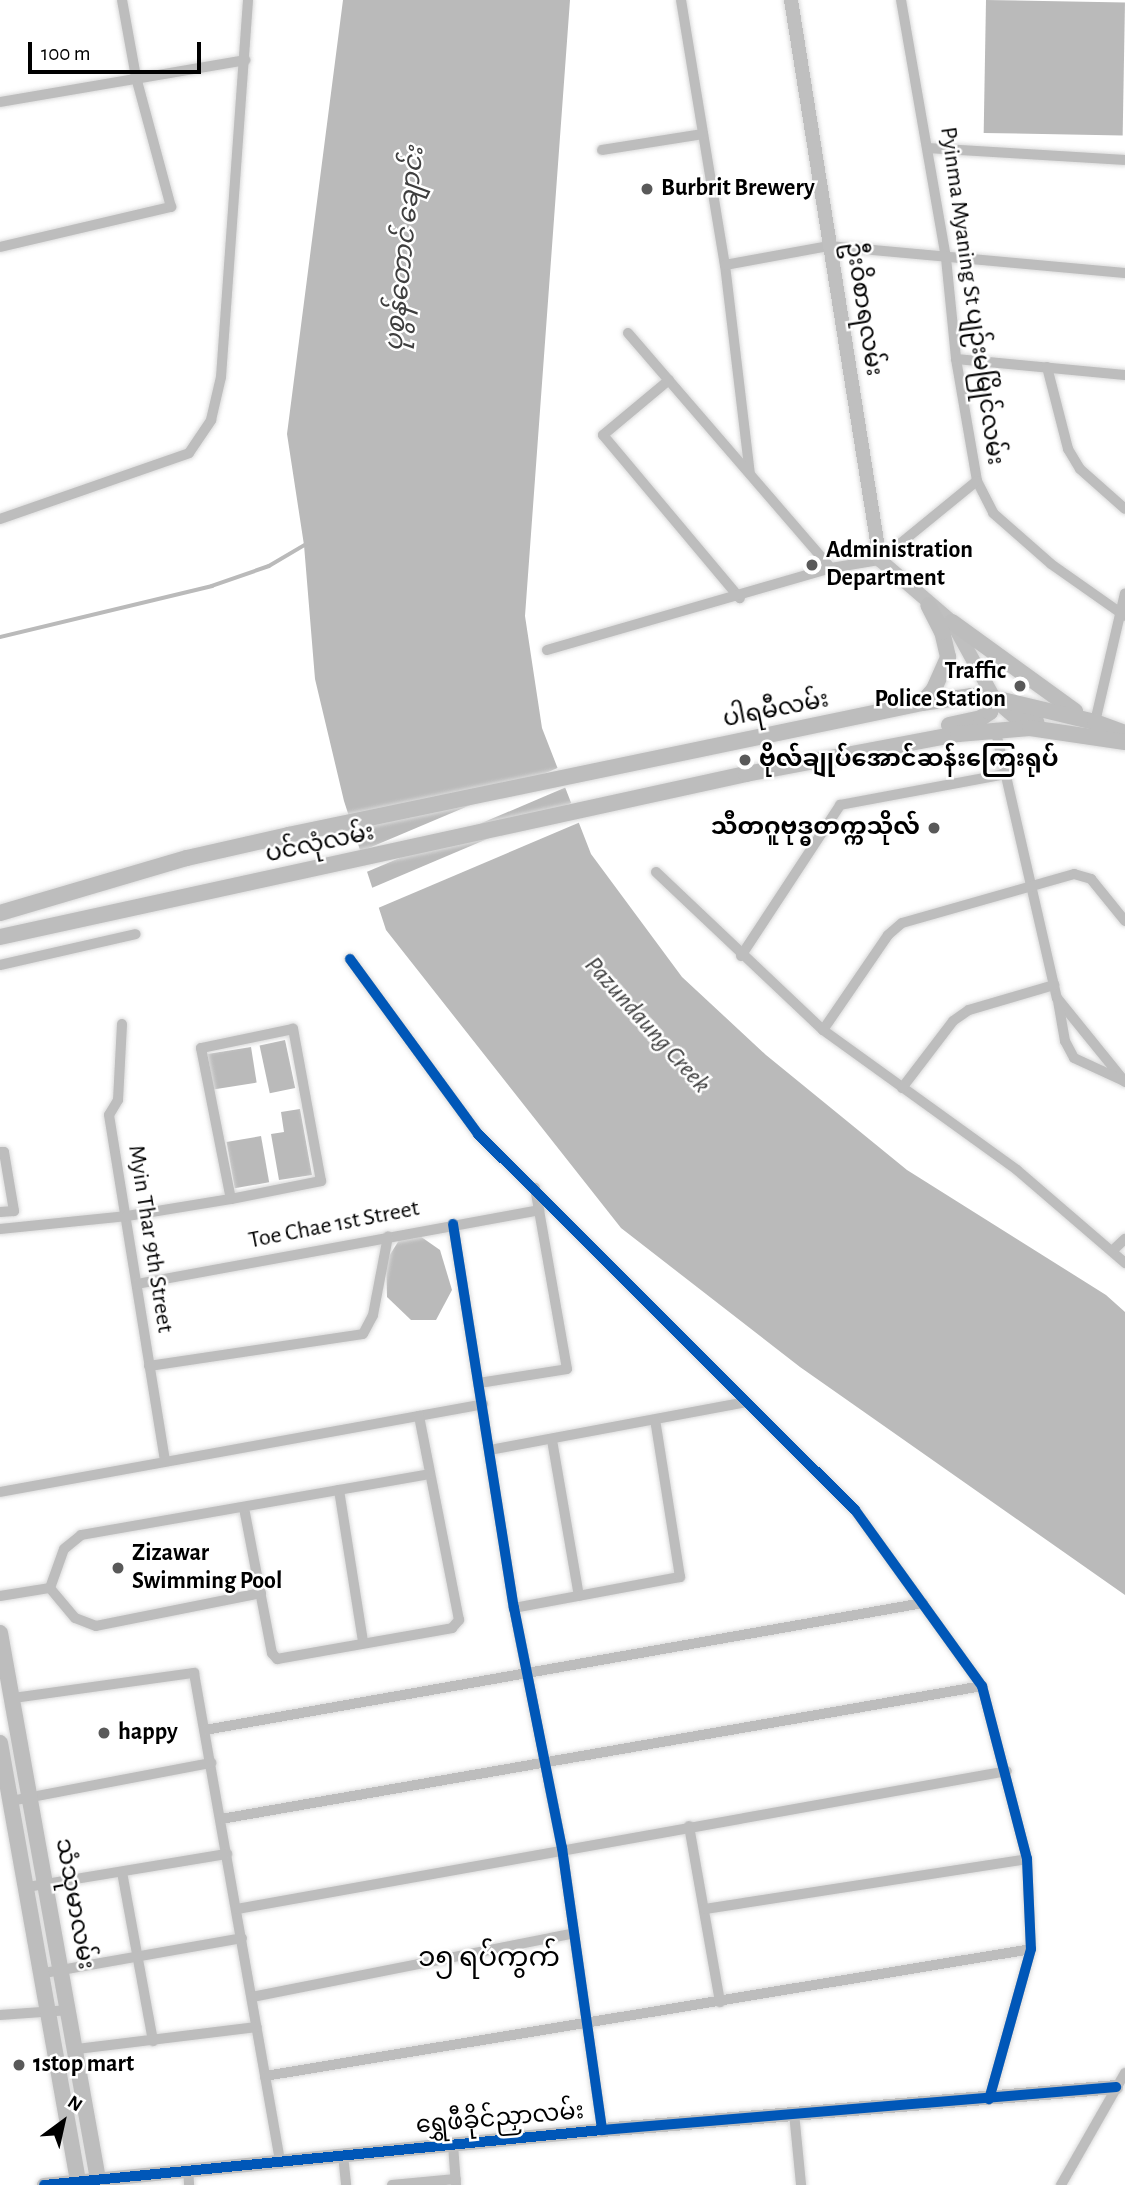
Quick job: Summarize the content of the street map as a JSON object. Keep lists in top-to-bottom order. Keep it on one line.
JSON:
{"streets":{"main road":["ပါရမီလမ်း","ပင်လုံလမ်း","သံသုမာလမ်း"],"street":["Pyinma Myaning St ပျဉ်းမမြိုင်လမ်း","ဦးဝိစာရလမ်း","Toe Chae 1st Street","Myin Thar 9th Street","ရွှေဖီခိုင်ညှာလမ်း"]},"crossings":[["ပါရမီလမ်း","ပင်လုံလမ်း"],["Toe Chae 1st Street","Myin Thar 9th Street"],["သံသုမာလမ်း","ရွှေဖီခိုင်ညှာလမ်း"]],"districts":["၁၅ ရပ်ကွက်"],"water":["ပုစွန်တောင် ချောင်း","Pazundaung Creek"],"places":["Burbrit Brewery","Administration Department","Traffic Police Station","ဗိုလ်ချုပ်အောင်ဆန်းကြေးရုပ်","သီတဂူဗုဒ္ဓတက္ကသိုလ်","Zizawar Swimming Pool","happy","1stop mart"],"scale_bar":"100 m","north":"top right"}
